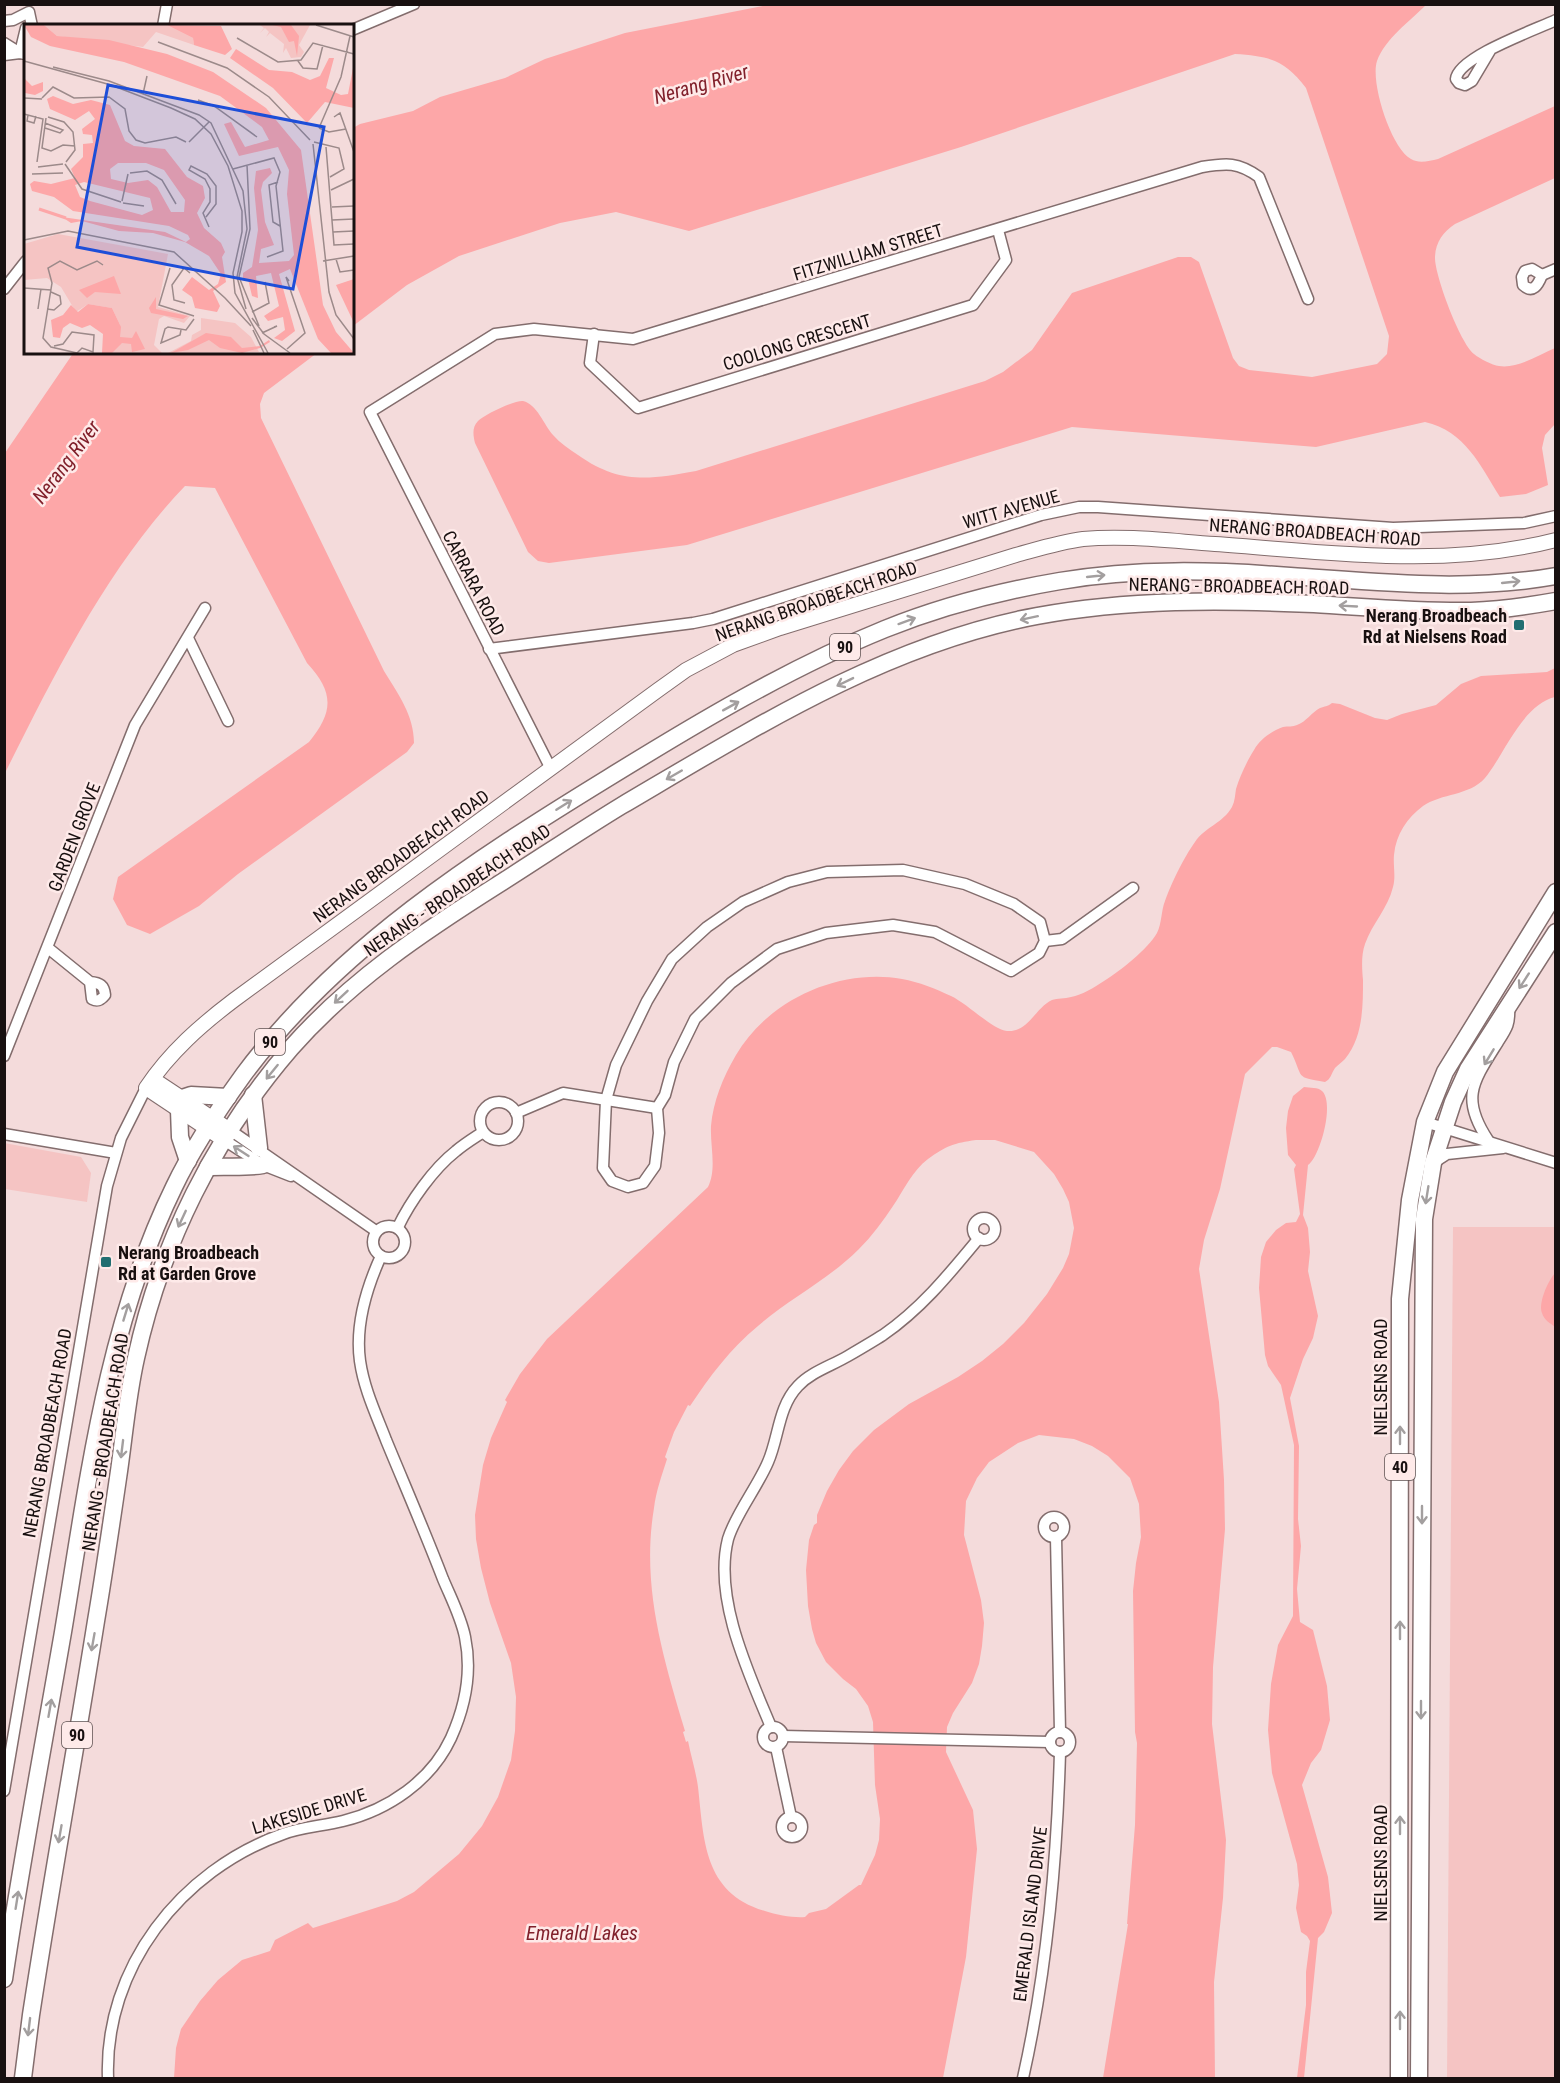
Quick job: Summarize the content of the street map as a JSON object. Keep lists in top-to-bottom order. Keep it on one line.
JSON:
{"streets":{"main road":["NERANG - BROADBEACH ROAD","90","NIELSENS ROAD","40"],"street":["FITZWILLIAM STREET","COOLONG CRESCENT","WITT AVENUE","NERANG BROADBEACH ROAD","CARRARA ROAD","GARDEN GROVE","LAKESIDE DRIVE","EMERALD ISLAND DRIVE"]},"crossings":[["FITZWILLIAM STREET","COOLONG CRESCENT"],["FITZWILLIAM STREET","CARRARA ROAD"],["WITT AVENUE","CARRARA ROAD"],["NERANG BROADBEACH ROAD","CARRARA ROAD"]],"water":["Nerang River","Emerald Lakes"],"places":{"transit":["Nerang Broadbeach Rd at Nielsens Road","Nerang Broadbeach Rd at Garden Grove"]}}
